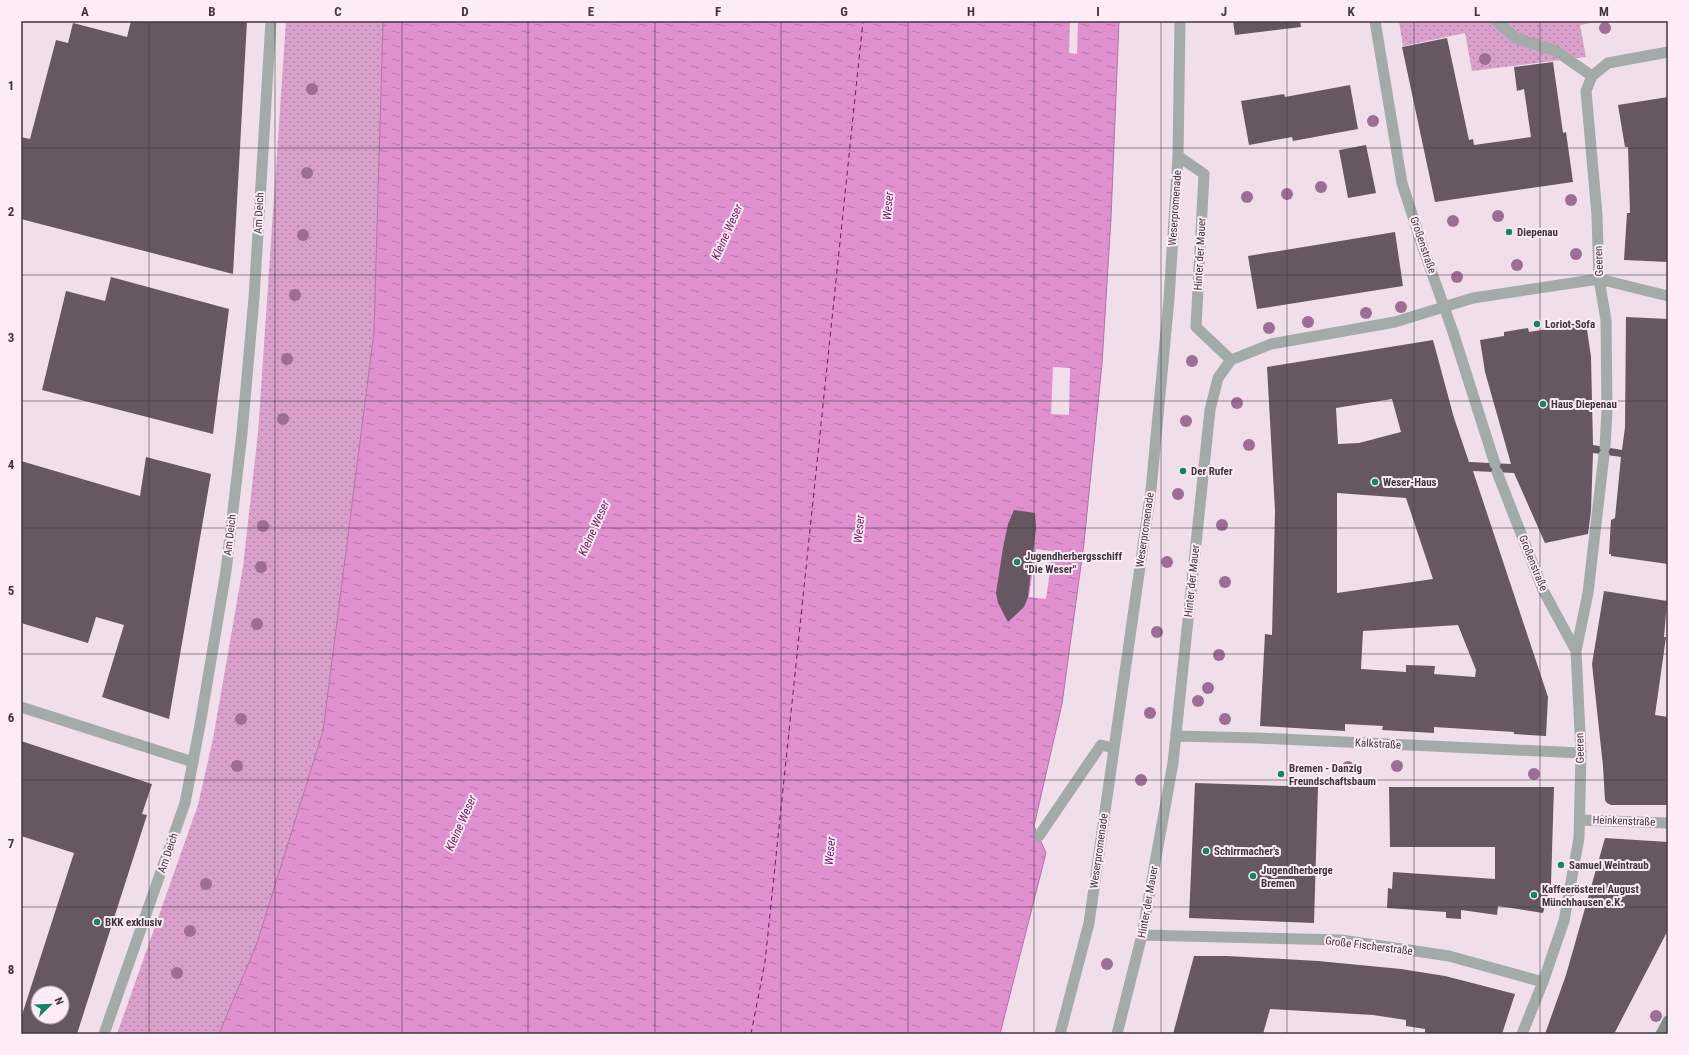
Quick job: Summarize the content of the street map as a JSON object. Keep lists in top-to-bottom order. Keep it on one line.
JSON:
{"streets":{"street":["Weserpromenade","Am Deich","Großenstraße","Hinter der Mauer","Geeren","Kalkstraße","Heinkenstraße","Große Fischerstraße"]},"crossings":[["Weserpromenade","Hinter der Mauer"],["Großenstraße","Geeren"],["Hinter der Mauer","Kalkstraße"],["Hinter der Mauer","Große Fischerstraße"],["Geeren","Kalkstraße"],["Geeren","Heinkenstraße"],["Geeren","Große Fischerstraße"]],"water":["Weser","Kleine Weser"],"places":["Diepenau","Loriot-Sofa","Haus Diepenau","Der Rufer","Weser-Haus","Jugendherbergsschiff \"Die Weser\"","Bremen - Danzig Freundschaftsbaum","Schirrmacher's","Samuel Weintraub","Jugendherberge Bremen","Kaffeerösterei August Münchhausen e.K.","BKK exklusiv"],"north":"top right","grid":{"columns":["A","B","C","D","E","F","G","H","I","J","K","L","M"],"rows":["1","2","3","4","5","6","7","8"]}}
